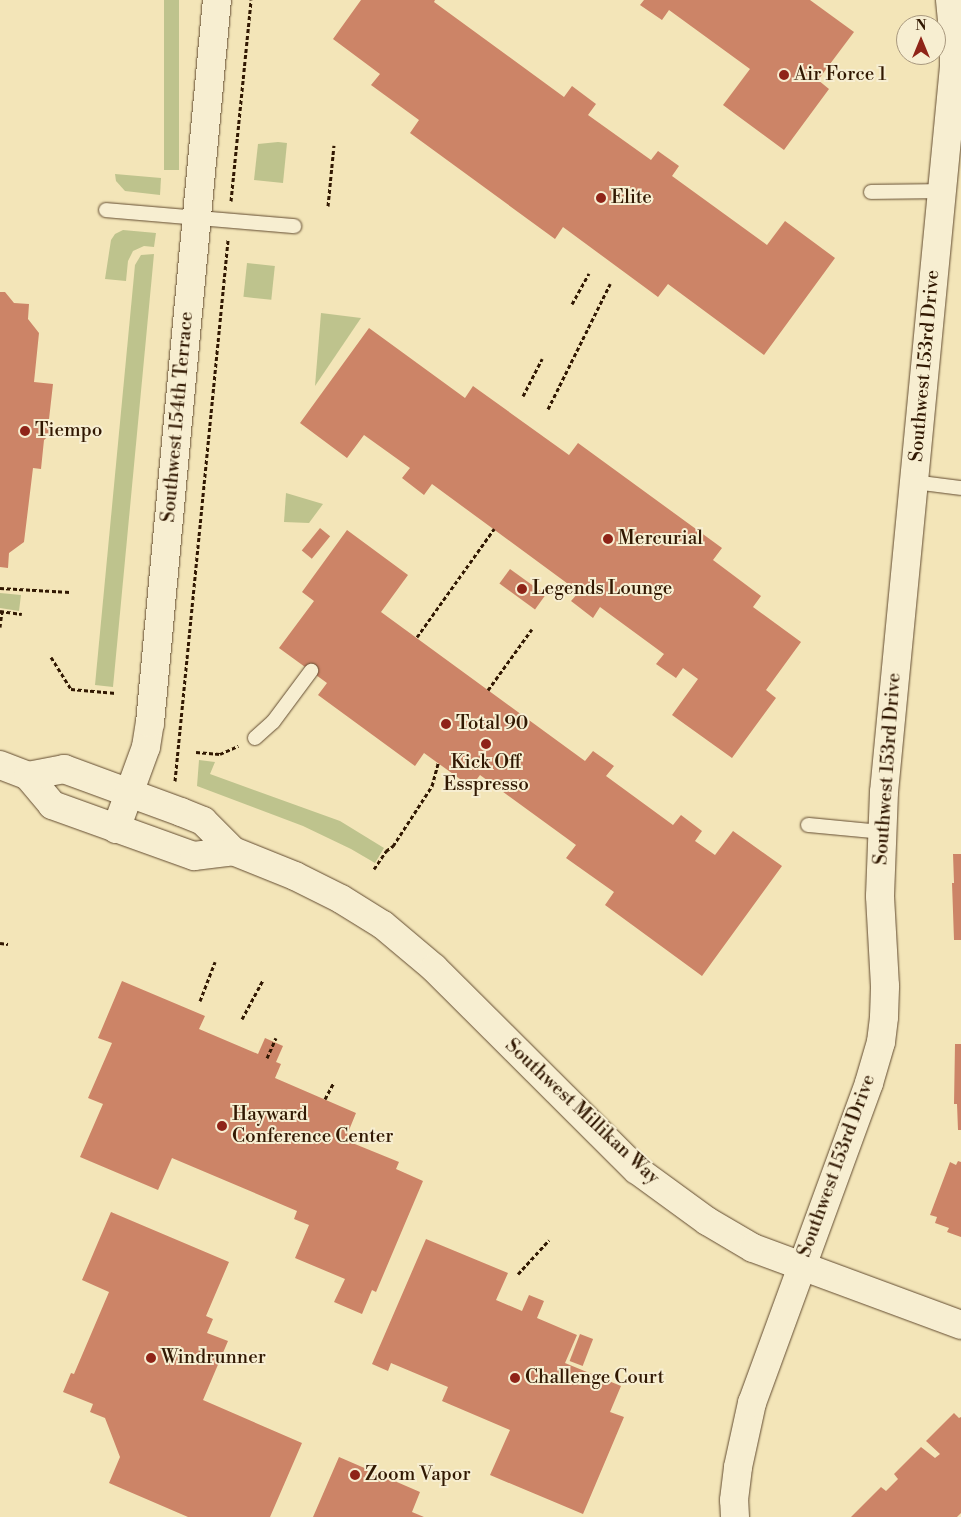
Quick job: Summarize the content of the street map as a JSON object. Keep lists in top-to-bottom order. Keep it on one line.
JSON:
{"streets":{"street":["Southwest 153rd Drive","Southwest 154th Terrace","Southwest Millikan Way"]},"crossings":[["Southwest 153rd Drive","Southwest Millikan Way"],["Southwest 154th Terrace","Southwest Millikan Way"]],"places":["Air Force 1","Elite","Tiempo","Mercurial","Legends Lounge","Total 90","Kick Off Esspresso","Hayward Conference Center","Windrunner","Challenge Court","Zoom Vapor"],"north":"top"}
